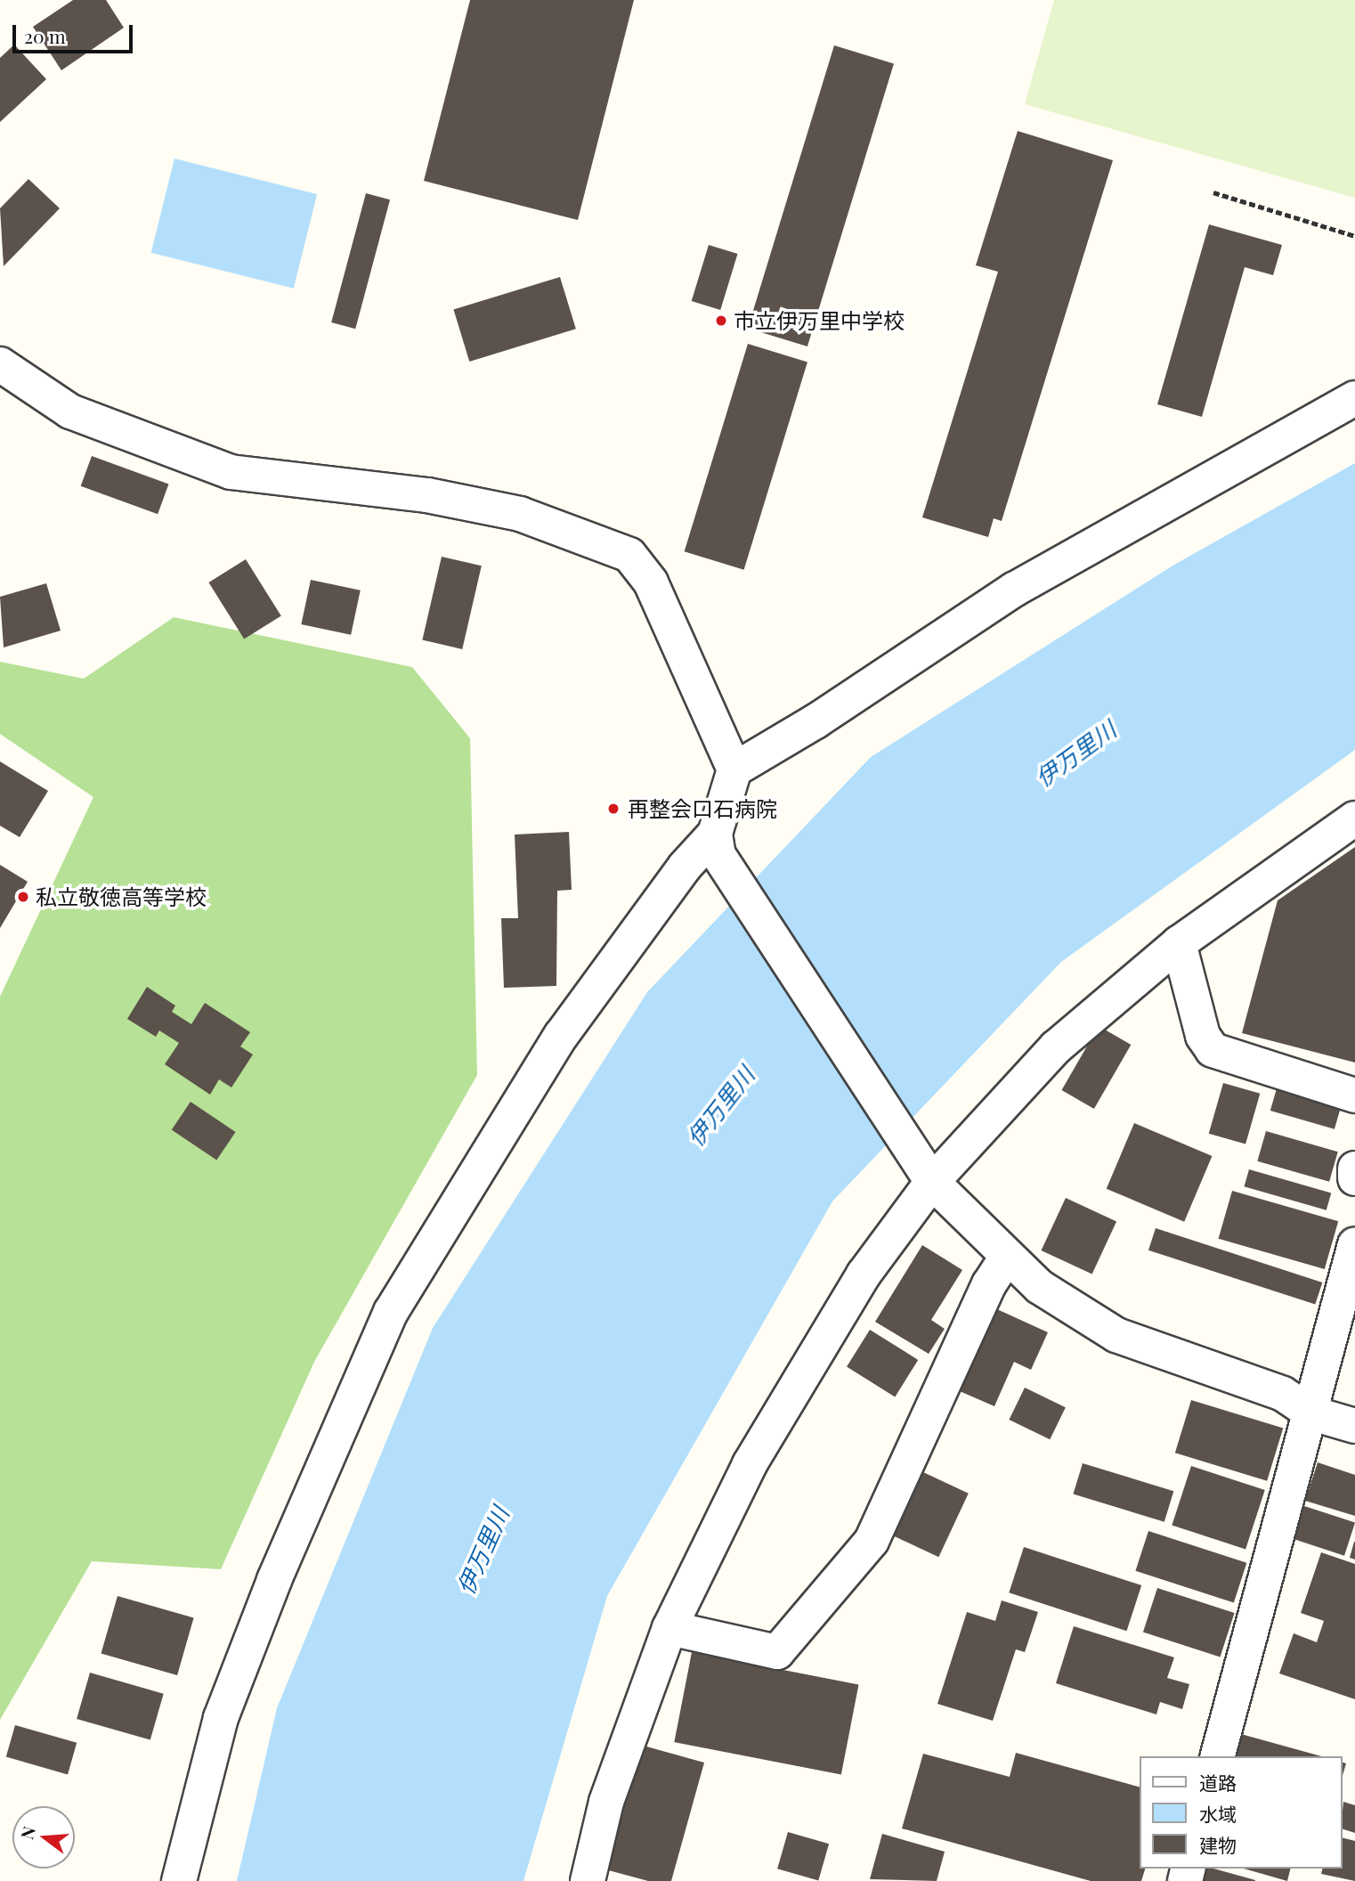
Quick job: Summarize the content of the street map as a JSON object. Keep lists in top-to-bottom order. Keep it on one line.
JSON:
{"water":["伊万里川"],"places":["市立伊万里中学校","再整会口石病院","私立敬徳高等学校"],"legend":["道路","水域","建物"],"scale_bar":"20 m","north":"left"}
